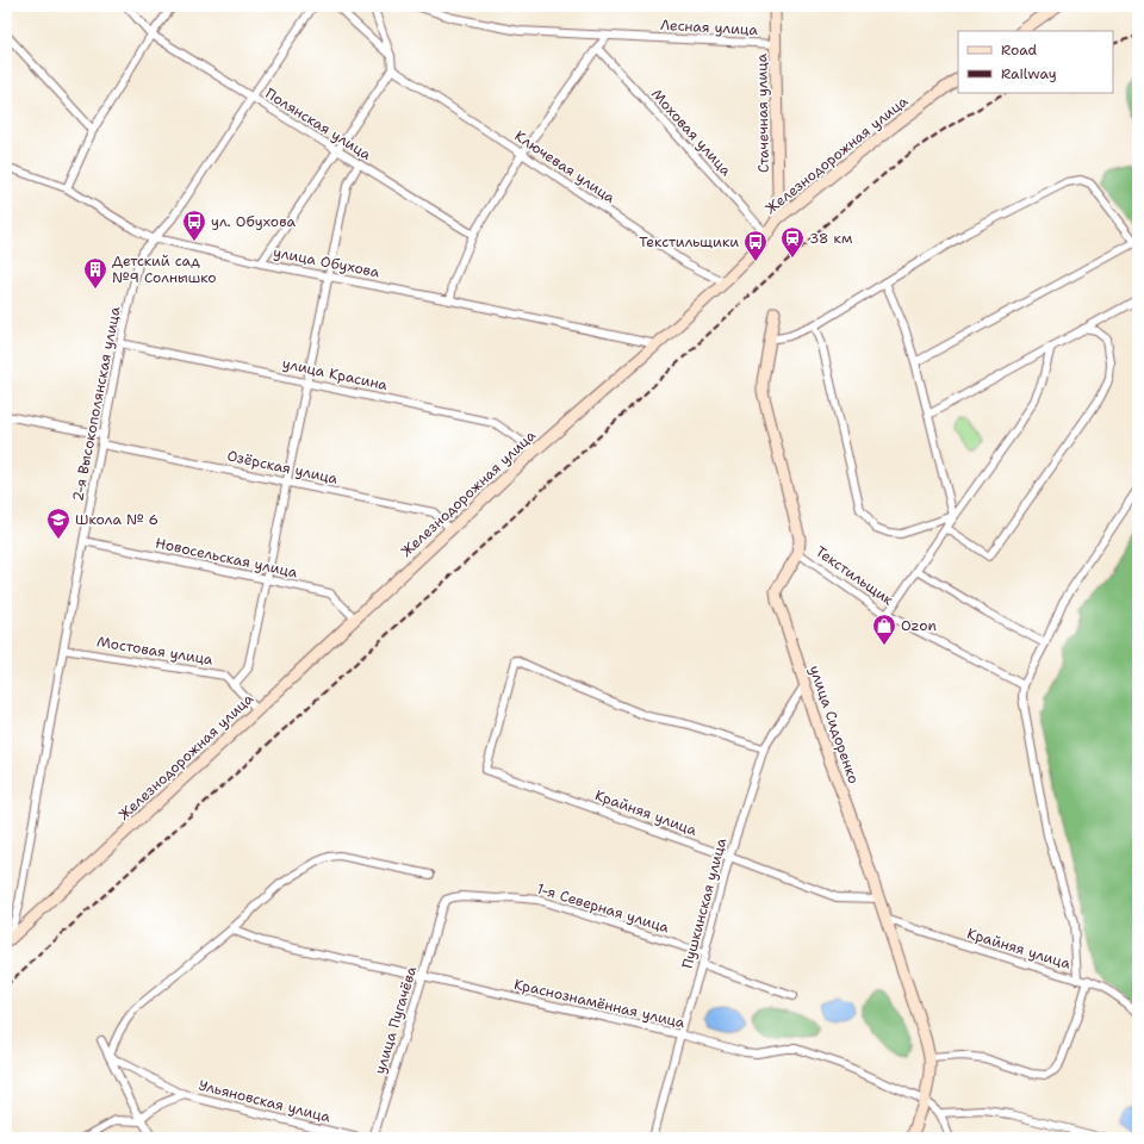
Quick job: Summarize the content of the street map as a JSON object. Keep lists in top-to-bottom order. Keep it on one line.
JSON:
{"streets":{"street":["Лесная улица","Стачечная улица","Полянская улица","Моховая улица","Железнодорожная улица","Ключевая улица","улица Обухова","улица Красина","2-я Высокополянская улица","Озёрская улица","Новосельская улица","Текстильщик","Мостовая улица","улица Сидоренко","Крайняя улица","Пушкинская улица","1-я Северная улица","Краснознамённая улица","улица Пугачёва","Ульяновская улица"]},"crossings":[["Лесная улица","Стачечная улица"],["Стачечная улица","Железнодорожная улица"],["Полянская улица","2-я Высокополянская улица"],["Моховая улица","Железнодорожная улица"],["Железнодорожная улица","Ключевая улица"],["Железнодорожная улица","улица Обухова"],["Железнодорожная улица","улица Красина"],["Железнодорожная улица","2-я Высокополянская улица"],["Железнодорожная улица","Озёрская улица"],["Железнодорожная улица","Новосельская улица"],["Железнодорожная улица","Мостовая улица"],["улица Обухова","2-я Высокополянская улица"],["улица Красина","2-я Высокополянская улица"],["2-я Высокополянская улица","Озёрская улица"],["2-я Высокополянская улица","Новосельская улица"],["2-я Высокополянская улица","Мостовая улица"],["Текстильщик","улица Сидоренко"],["улица Сидоренко","Крайняя улица"],["улица Сидоренко","Пушкинская улица"],["улица Сидоренко","Краснознамённая улица"],["Крайняя улица","Пушкинская улица"],["Пушкинская улица","1-я Северная улица"],["Пушкинская улица","Краснознамённая улица"],["1-я Северная улица","улица Пугачёва"],["Краснознамённая улица","улица Пугачёва"]],"places":{"bus stop":["ул. Обухова","Текстильщики"],"station":["38 км"],"building":["Детский сад №9 Солнышко"],"school or university":["Школа № 6"],"shop":["Ozon"]},"legend":["Road","Railway"]}
